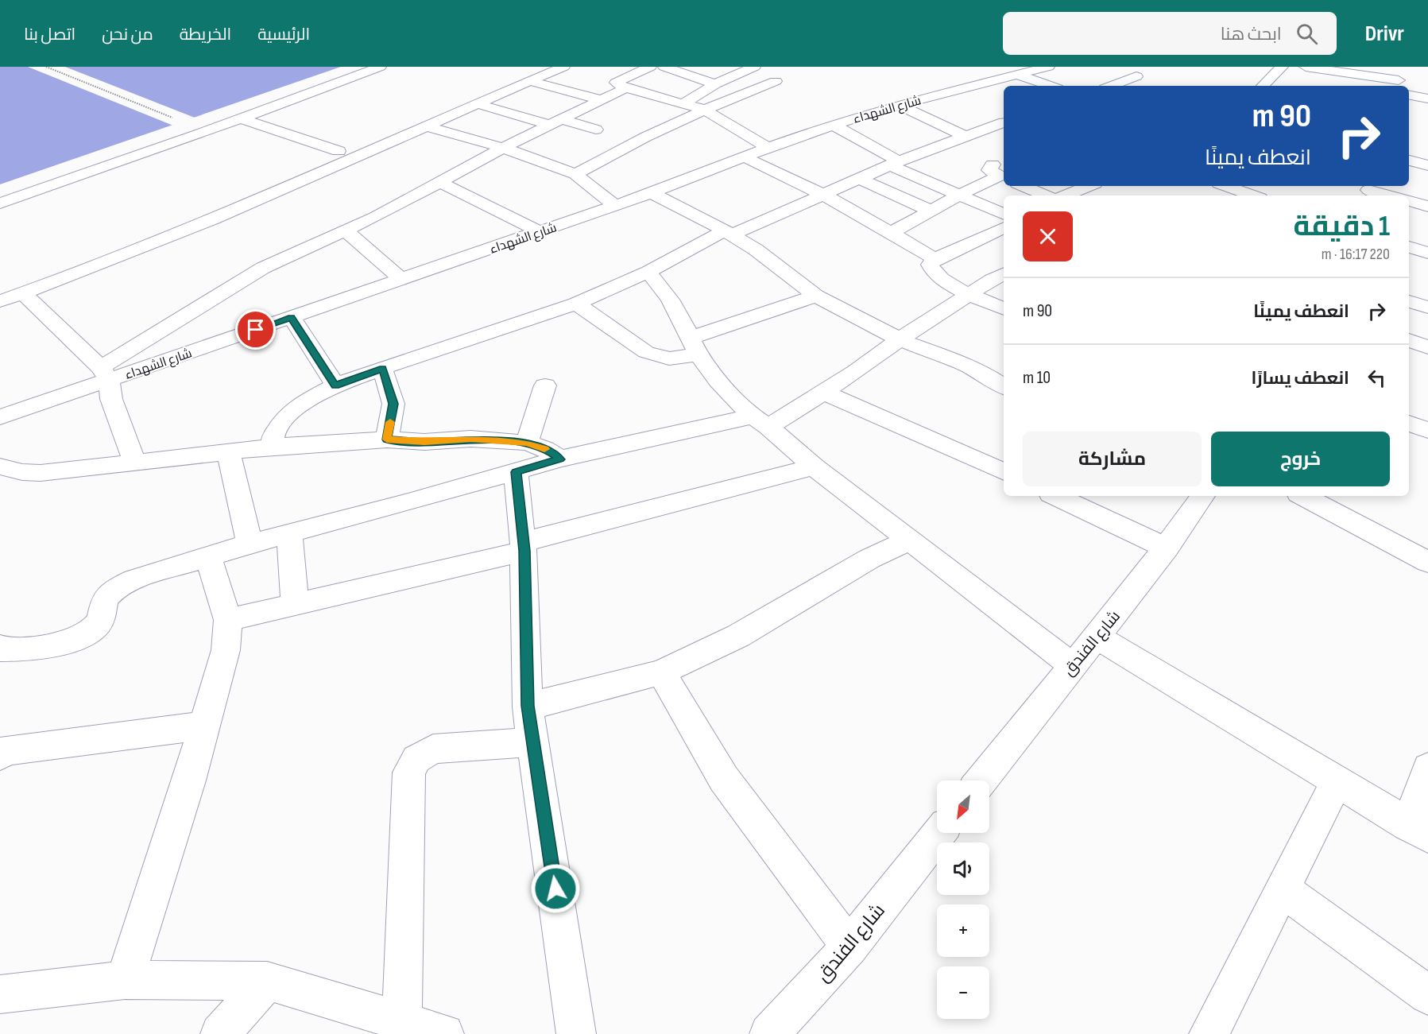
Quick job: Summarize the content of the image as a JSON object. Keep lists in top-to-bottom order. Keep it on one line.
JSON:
{"streets":{"street":["شارع الشهداء","شارع الفندق"]},"north":"bottom left","page":{"header":"Drivr","search":"ابحث هنا","nav":["الرئيسية","الخريطة","من نحن","اتصل بنا"],"turn":["90 m","انعطف يمينًا"],"heading":["1 دقيقة","220 m · 16:17"],"list":[{"name":"انعطف يمينًا","value":"90 m"},{"name":"انعطف يسارًا","value":"10 m"}],"buttons":["خروج","مشاركة"],"map_buttons":["+","−"]}}
